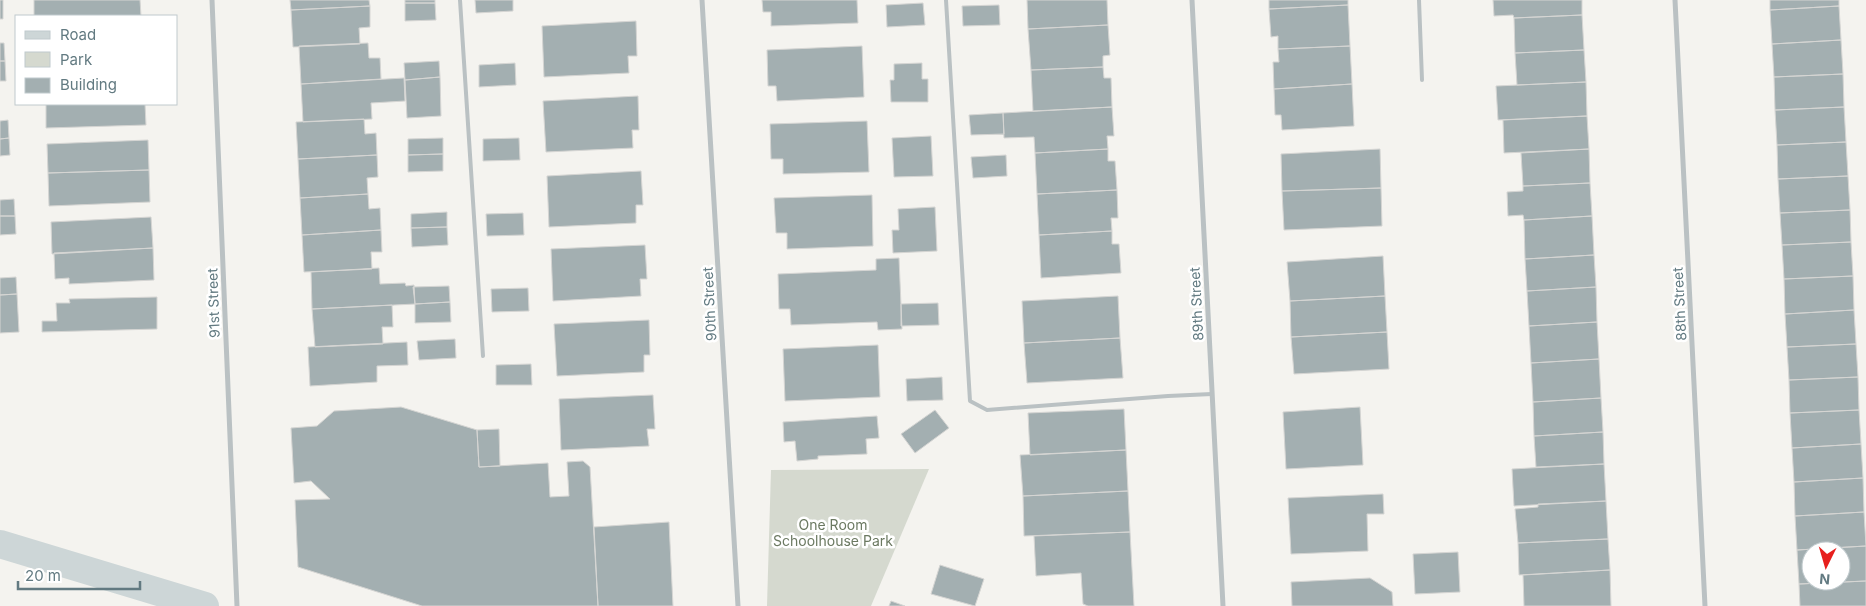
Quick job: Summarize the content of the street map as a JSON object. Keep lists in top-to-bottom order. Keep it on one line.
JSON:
{"streets":{"street":["91st Street","90th Street","89th Street","88th Street"]},"parks":["One Room Schoolhouse Park"],"legend":["Road","Park","Building"],"scale_bar":"20 m","north":"bottom"}
